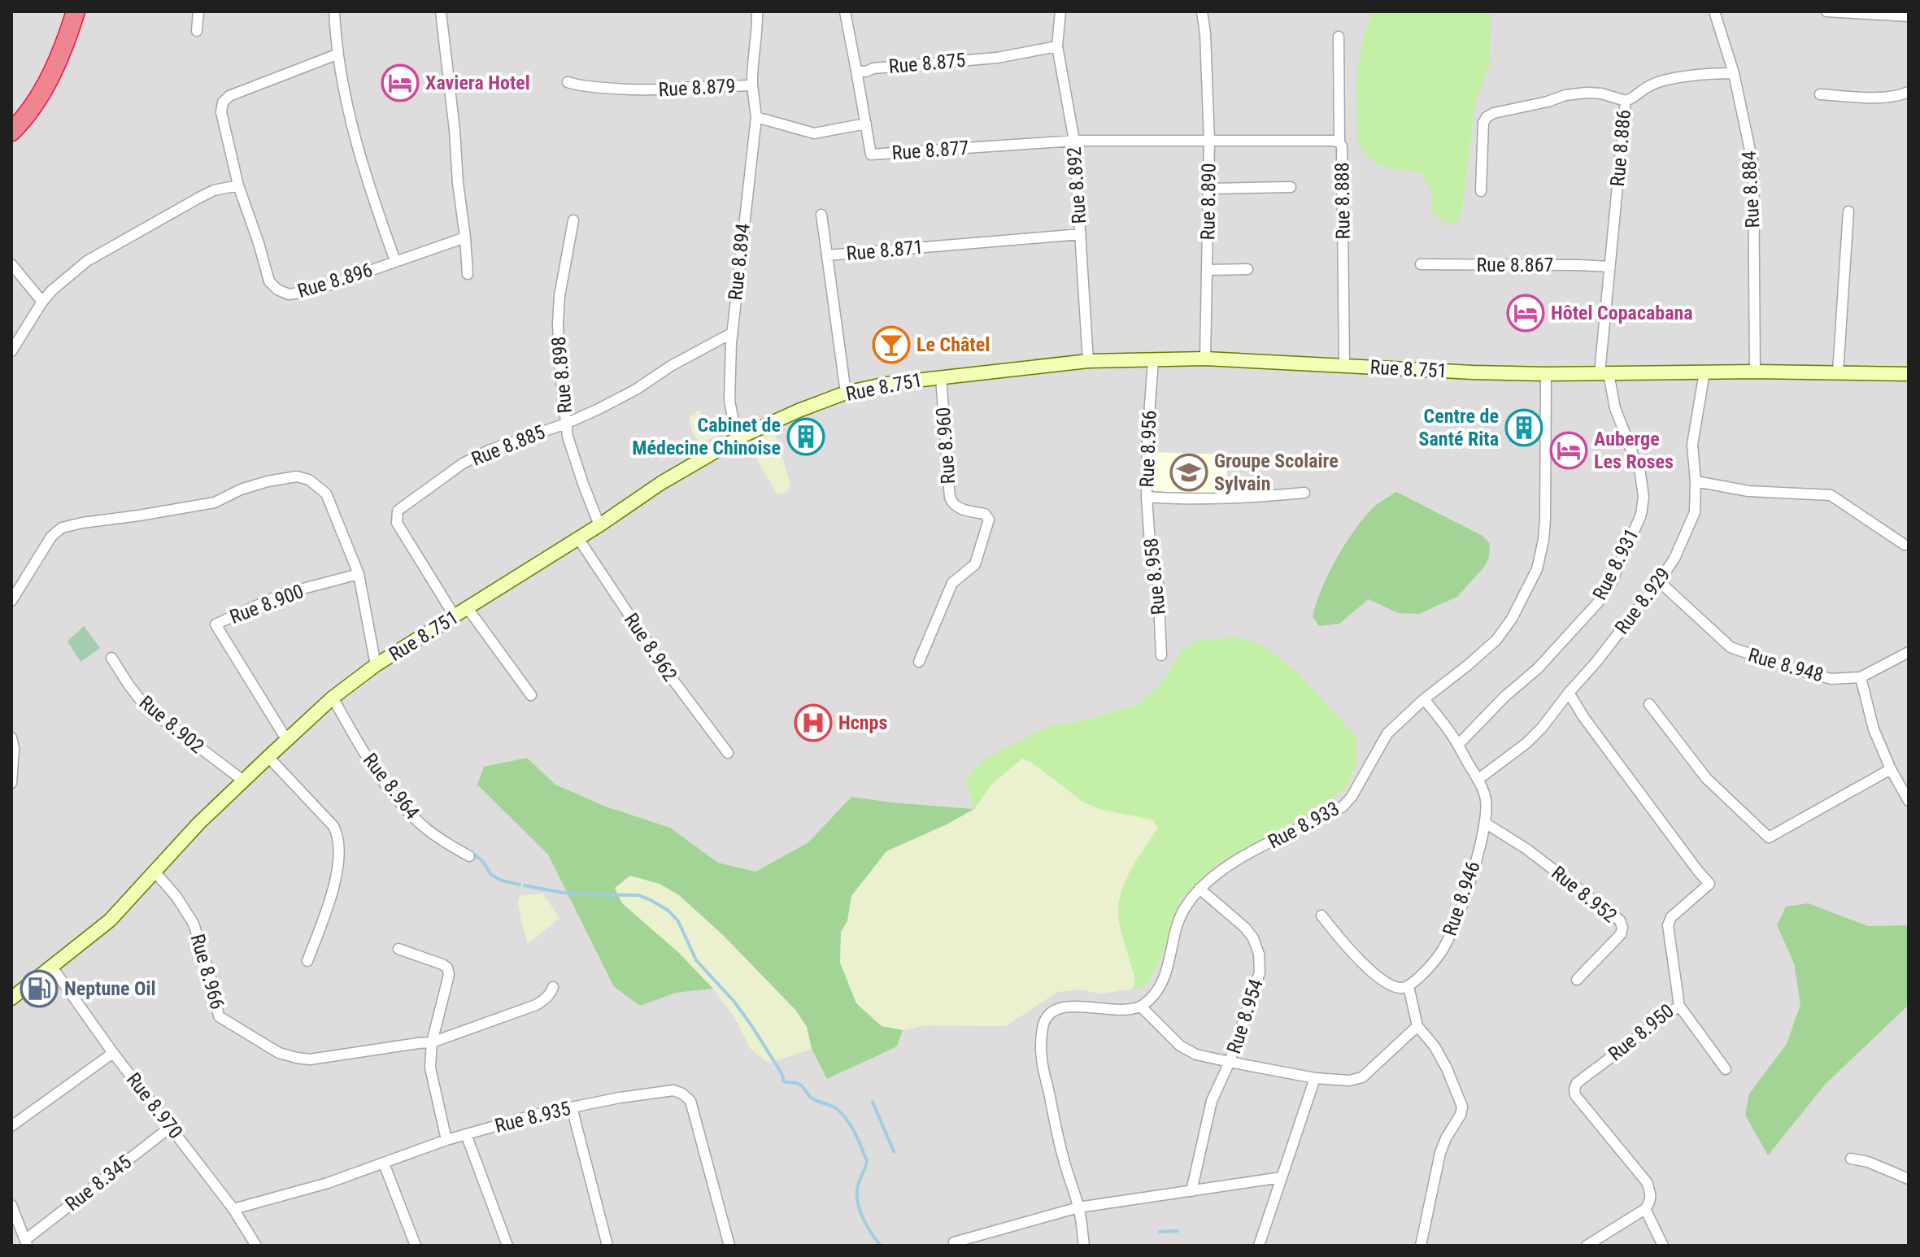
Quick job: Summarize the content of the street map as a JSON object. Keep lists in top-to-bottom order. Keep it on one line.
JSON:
{"streets":{"main road":["Rue 8.751"],"street":["Rue 8.875","Rue 8.879","Rue 8.886","Rue 8.877","Rue 8.892","Rue 8.884","Rue 8.888","Rue 8.890","Rue 8.871","Rue 8.894","Rue 8.867","Rue 8.896","Rue 8.898","Rue 8.885","Rue 8.960","Rue 8.956","Rue 8.931","Rue 8.958","Rue 8.929","Rue 8.900","Rue 8.962","Rue 8.948","Rue 8.902","Rue 8.964","Rue 8.933","Rue 8.952","Rue 8.946","Rue 8.966","Rue 8.954","Rue 8.950","Rue 8.970","Rue 8.935","Rue 8.345"]},"crossings":[["Rue 8.875","Rue 8.877"],["Rue 8.875","Rue 8.892"],["Rue 8.879","Rue 8.894"],["Rue 8.886","Rue 8.867"],["Rue 8.886","Rue 8.751"],["Rue 8.886","Rue 8.931"],["Rue 8.877","Rue 8.892"],["Rue 8.877","Rue 8.890"],["Rue 8.892","Rue 8.890"],["Rue 8.892","Rue 8.871"],["Rue 8.892","Rue 8.751"],["Rue 8.884","Rue 8.751"],["Rue 8.888","Rue 8.751"],["Rue 8.890","Rue 8.751"],["Rue 8.871","Rue 8.751"],["Rue 8.894","Rue 8.751"],["Rue 8.894","Rue 8.885"],["Rue 8.751","Rue 8.898"],["Rue 8.751","Rue 8.885"],["Rue 8.751","Rue 8.960"],["Rue 8.751","Rue 8.956"],["Rue 8.751","Rue 8.931"],["Rue 8.751","Rue 8.929"],["Rue 8.751","Rue 8.900"],["Rue 8.751","Rue 8.962"],["Rue 8.751","Rue 8.902"],["Rue 8.751","Rue 8.964"],["Rue 8.751","Rue 8.933"],["Rue 8.751","Rue 8.966"],["Rue 8.751","Rue 8.970"],["Rue 8.898","Rue 8.885"],["Rue 8.956","Rue 8.958"],["Rue 8.931","Rue 8.946"],["Rue 8.929","Rue 8.948"],["Rue 8.929","Rue 8.946"],["Rue 8.929","Rue 8.950"],["Rue 8.933","Rue 8.946"],["Rue 8.933","Rue 8.954"],["Rue 8.952","Rue 8.946"],["Rue 8.970","Rue 8.935"],["Rue 8.970","Rue 8.345"]],"places":{"hotel":["Xaviera Hotel","Hôtel Copacabana","Auberge Les Roses"],"bar":["Le Châtel"],"building":["Centre de Santé Rita","Cabinet de Médecine Chinoise"],"school or university":["Groupe Scolaire Sylvain"],"hospital":["Hcnps"],"fuel station":["Neptune Oil"]}}
